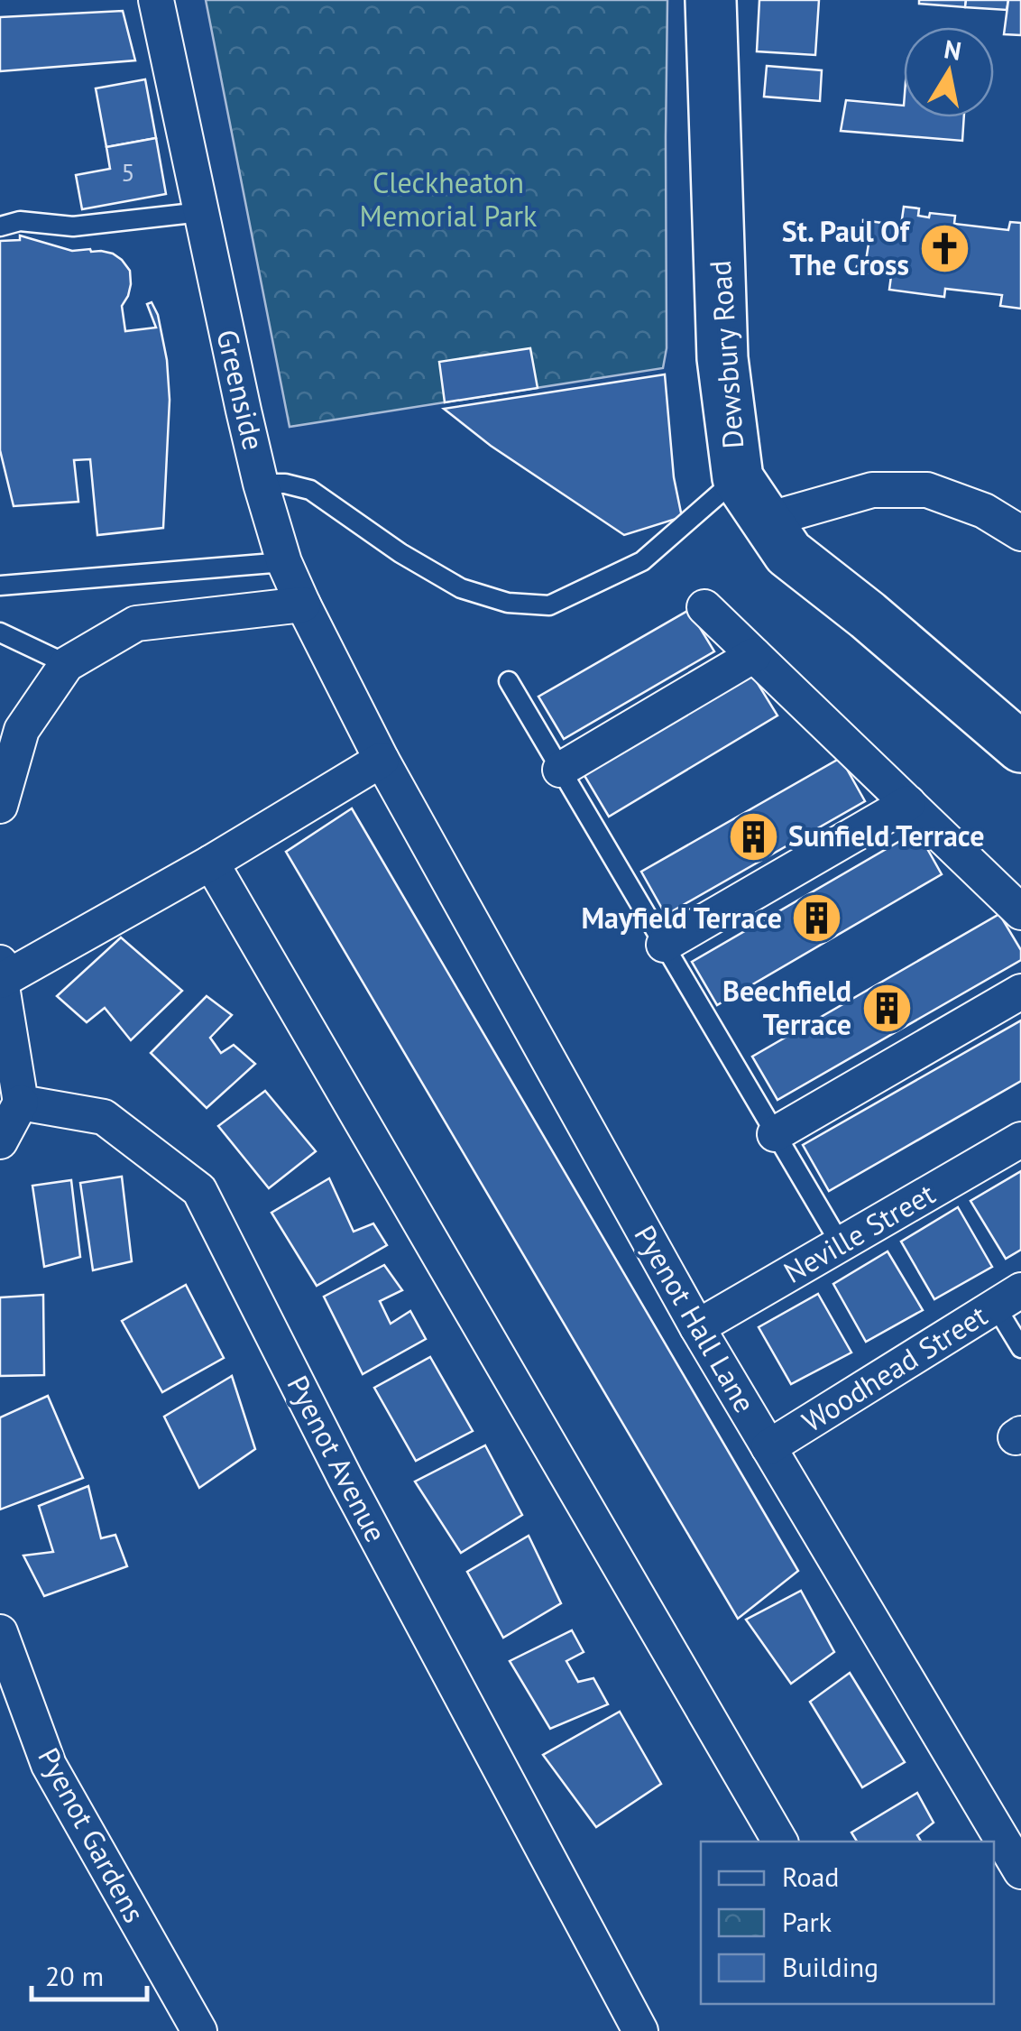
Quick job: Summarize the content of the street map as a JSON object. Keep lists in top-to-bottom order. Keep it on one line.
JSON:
{"streets":{"main road":["Dewsbury Road"],"street":["Greenside","Neville Street","Pyenot Hall Lane","Woodhead Street","Pyenot Avenue","Pyenot Gardens"]},"crossings":[["Greenside","Pyenot Hall Lane"],["Neville Street","Pyenot Hall Lane"],["Pyenot Hall Lane","Woodhead Street"]],"parks":["Cleckheaton Memorial Park"],"places":{"church":["St. Paul Of The Cross"],"building":["Sunfield Terrace","Mayfield Terrace","Beechfield Terrace"]},"house_numbers":["5"],"legend":["Road","Park","Building"],"scale_bar":"20 m","north":"top"}
